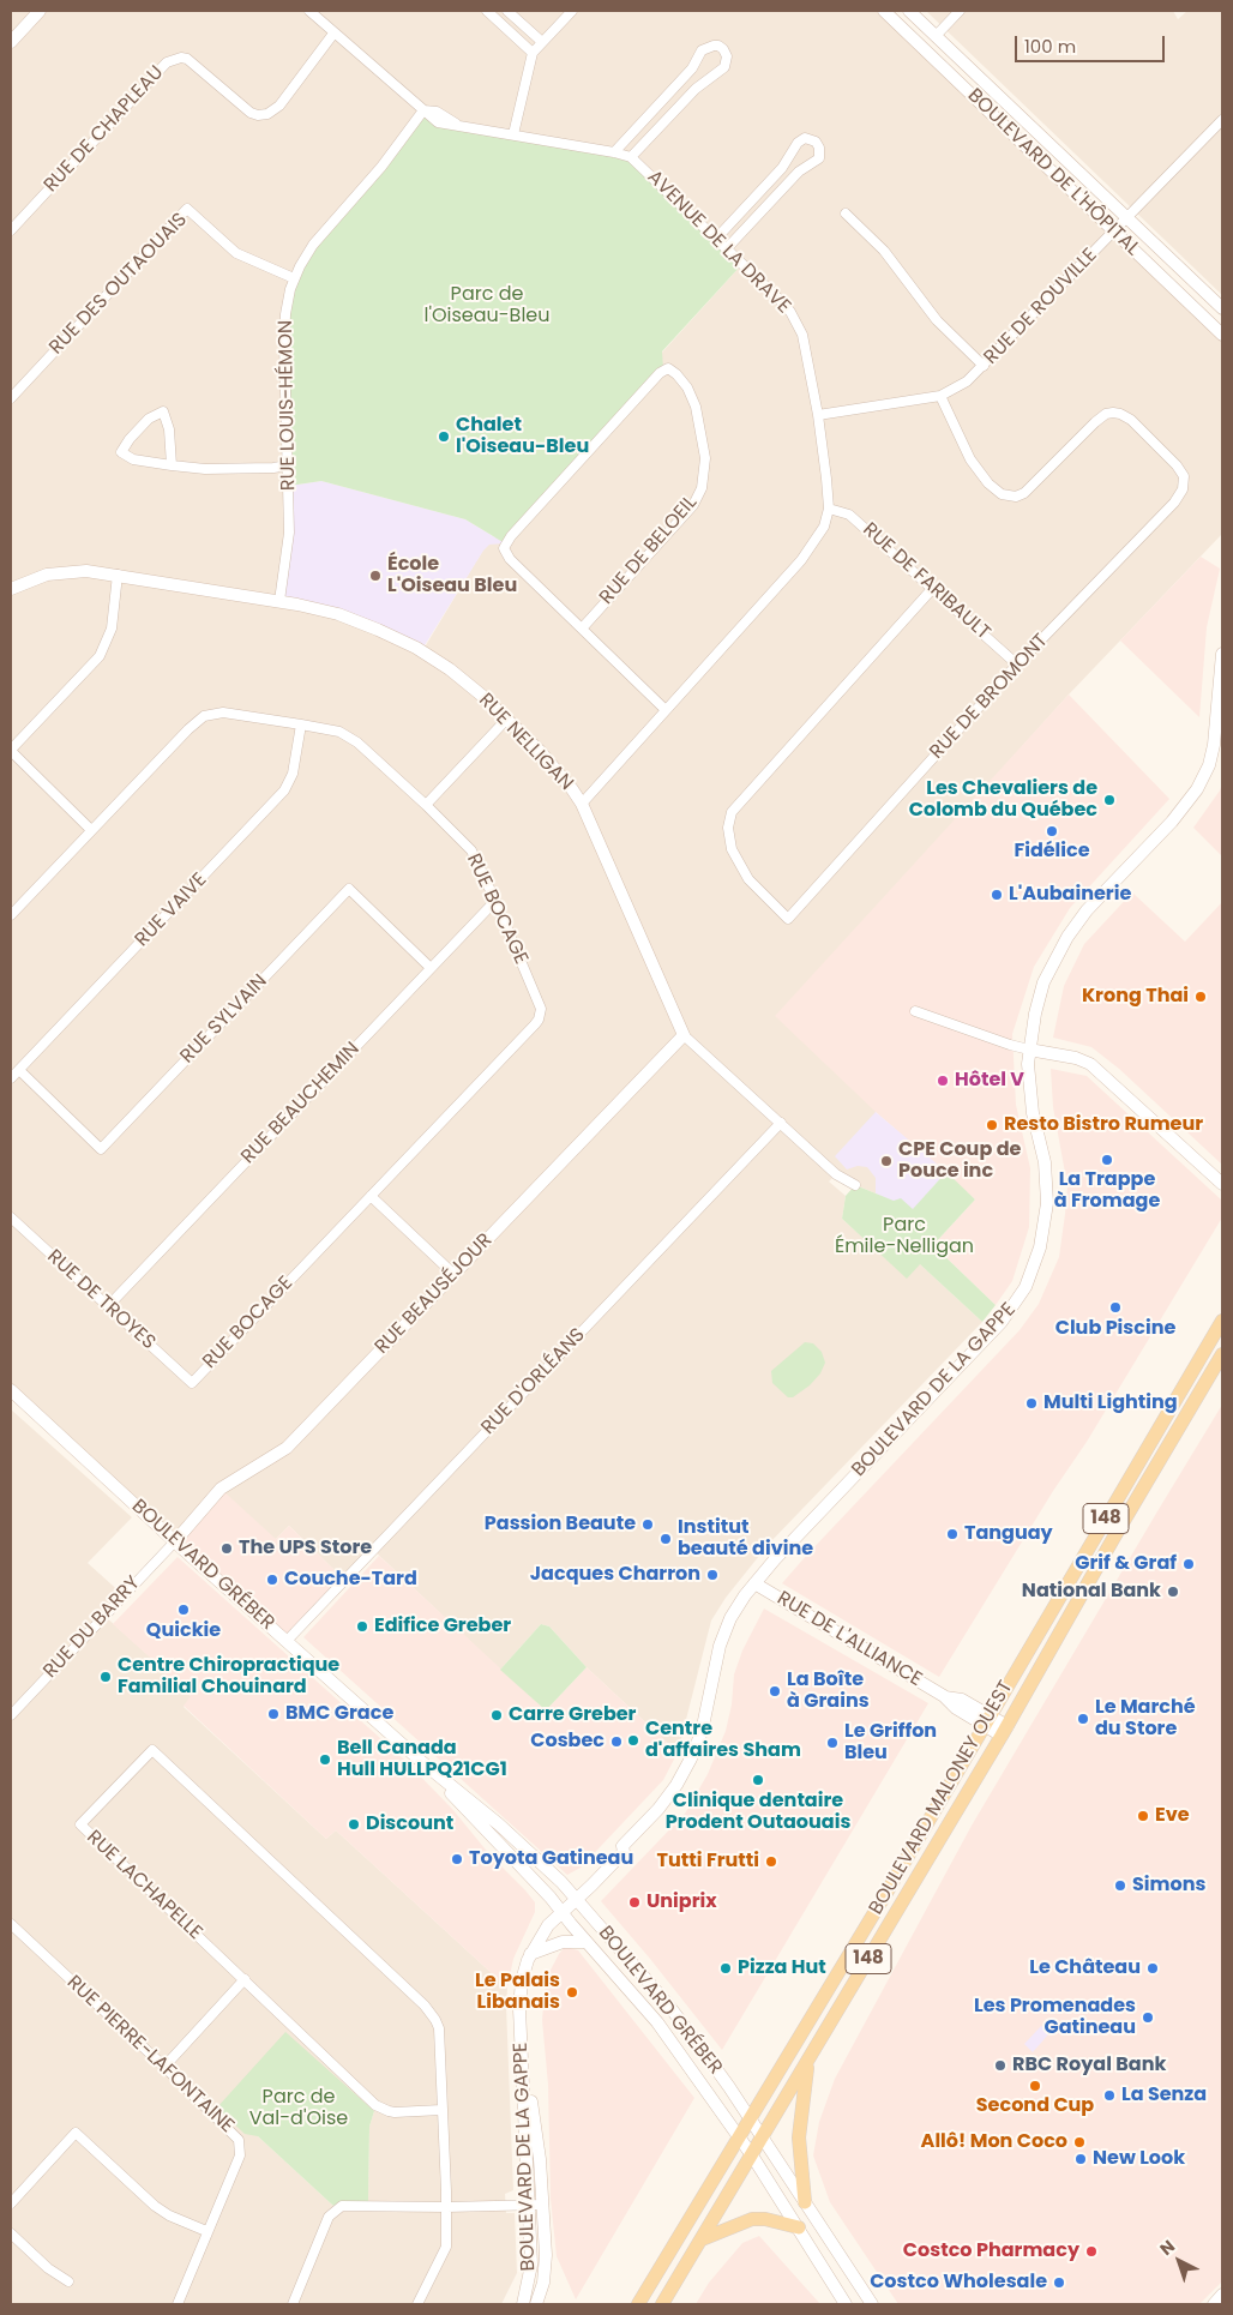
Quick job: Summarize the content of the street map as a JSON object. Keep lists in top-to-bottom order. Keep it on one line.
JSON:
{"streets":{"main road":["148","BOULEVARD MALONEY OUEST"],"street":["RUE DE CHAPLEAU","BOULEVARD DE L'HÔPITAL","AVENUE DE LA DRAVE","RUE DES OUTAOUAIS","RUE DE ROUVILLE","RUE LOUIS-HÉMON","RUE DE BELOEIL","RUE DE FARIBAULT","RUE DE BROMONT","RUE NELLIGAN","RUE BOCAGE","RUE VAIVE","RUE SYLVAIN","RUE BEAUCHEMIN","RUE BEAUSÉJOUR","RUE DE TROYES","RUE D'ORLÉANS","BOULEVARD DE LA GAPPE","BOULEVARD GRÉBER","RUE DU BARRY","RUE DE L'ALLIANCE","RUE LACHAPELLE","RUE PIERRE-LAFONTAINE"]},"crossings":[["RUE DE CHAPLEAU","AVENUE DE LA DRAVE"],["BOULEVARD DE L'HÔPITAL","RUE DE ROUVILLE"],["AVENUE DE LA DRAVE","RUE DE ROUVILLE"],["AVENUE DE LA DRAVE","RUE LOUIS-HÉMON"],["AVENUE DE LA DRAVE","RUE DE FARIBAULT"],["RUE DES OUTAOUAIS","RUE LOUIS-HÉMON"],["RUE DE ROUVILLE","RUE DE BROMONT"],["RUE LOUIS-HÉMON","RUE NELLIGAN"],["RUE DE FARIBAULT","RUE DE BROMONT"],["RUE NELLIGAN","RUE BEAUSÉJOUR"],["RUE NELLIGAN","RUE D'ORLÉANS"],["RUE BOCAGE","RUE VAIVE"],["RUE BOCAGE","RUE BEAUCHEMIN"],["RUE BOCAGE","RUE DE TROYES"],["RUE VAIVE","RUE SYLVAIN"],["RUE SYLVAIN","RUE BEAUCHEMIN"],["RUE BEAUCHEMIN","RUE DE TROYES"],["RUE BEAUSÉJOUR","BOULEVARD GRÉBER"],["RUE BEAUSÉJOUR","RUE DU BARRY"],["RUE D'ORLÉANS","BOULEVARD GRÉBER"],["BOULEVARD DE LA GAPPE","BOULEVARD GRÉBER"],["BOULEVARD DE LA GAPPE","RUE DE L'ALLIANCE"],["BOULEVARD GRÉBER","RUE DU BARRY"],["BOULEVARD GRÉBER","BOULEVARD MALONEY OUEST"],["RUE DE L'ALLIANCE","BOULEVARD MALONEY OUEST"]],"parks":["Parc de l'Oiseau-Bleu","Parc Émile-Nelligan","Parc de Val-d'Oise"],"places":["Chalet l'Oiseau-Bleu","École L'Oiseau Bleu","Les Chevaliers de Colomb du Québec","Fidélice","L'Aubainerie","Krong Thai","Hôtel V","Resto Bistro Rumeur","La Trappe à Fromage","CPE Coup de Pouce inc","Club Piscine","Multi Lighting","Passion Beaute","Tanguay","Institut beauté divine","The UPS Store","Grif & Graf","Jacques Charron","Couche-Tard","National Bank","Quickie","Edifice Greber","Centre Chiropractique Familial Chouinard","La Boîte à Grains","BMC Grace","Carre Greber","Le Marché du Store","Centre d'affaires Sham","Cosbec","Le Griffon Bleu","Bell Canada Hull HULLPQ21CG1","Clinique dentaire Prodent Outaouais","Eve","Discount","Toyota Gatineau","Tutti Frutti","Simons","Uniprix","Pizza Hut","Le Château","Le Palais Libanais","Les Promenades Gatineau","RBC Royal Bank","Second Cup","La Senza","Allô! Mon Coco","New Look","Costco Pharmacy","Costco Wholesale"],"scale_bar":"100 m","north":"top left"}
